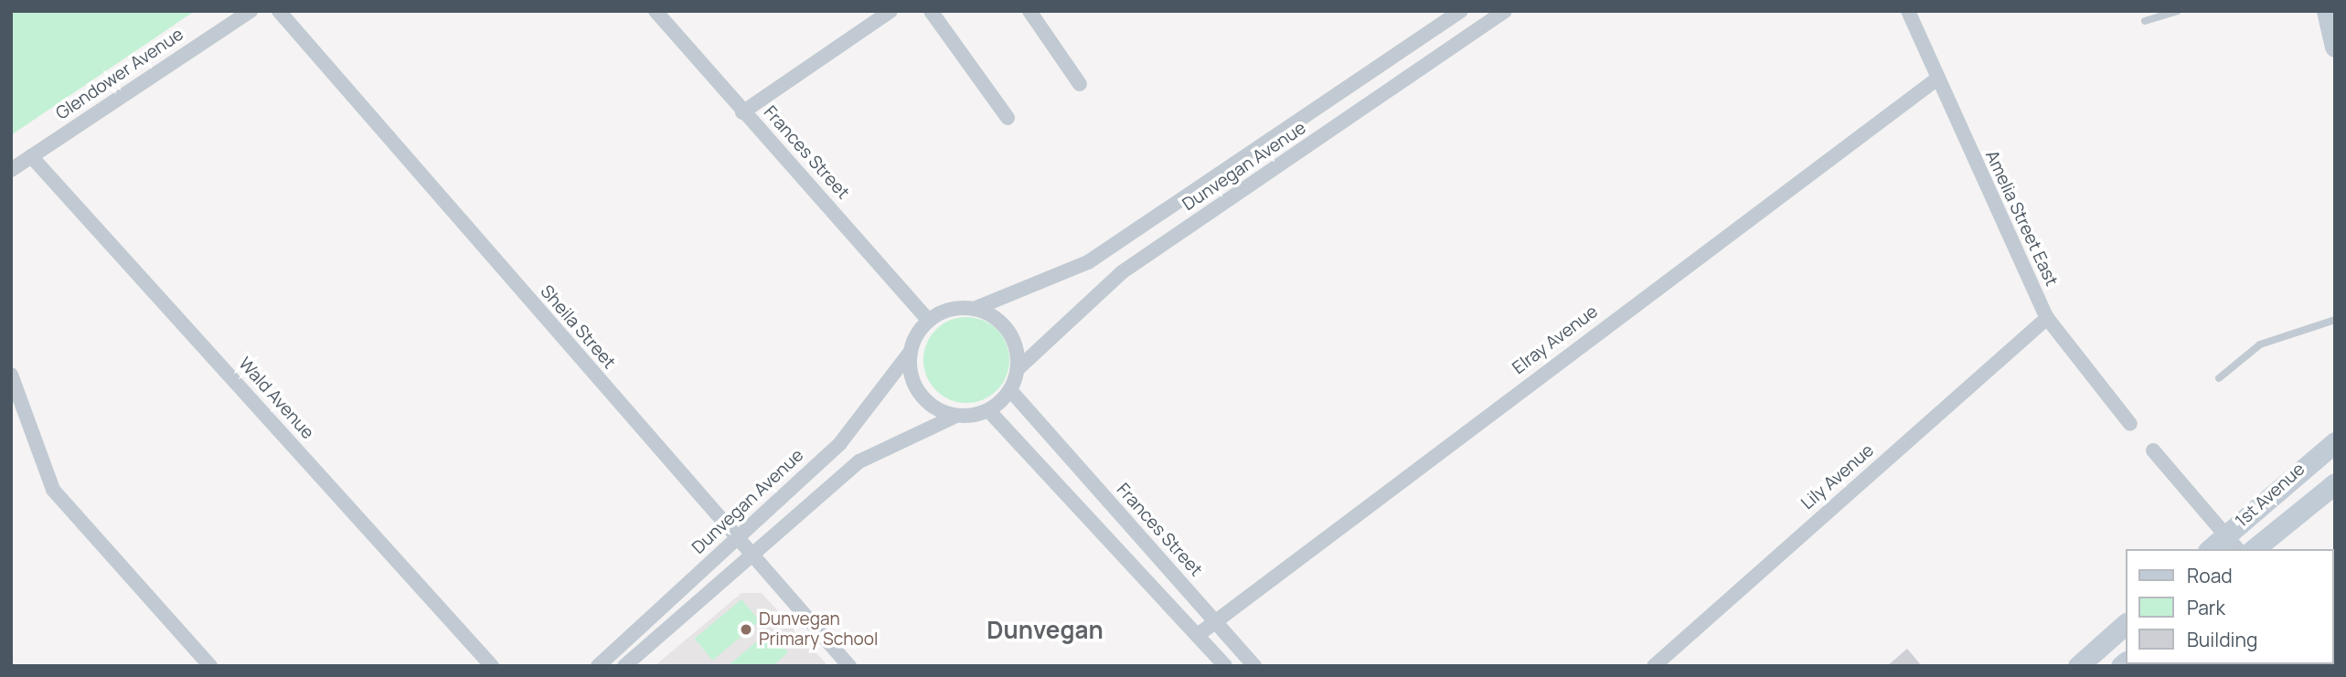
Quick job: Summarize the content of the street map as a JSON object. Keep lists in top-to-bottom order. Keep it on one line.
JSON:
{"streets":{"main road":["1st Avenue"],"street":["Glendower Avenue","Frances Street","Dunvegan Avenue","Amelia Street East","Sheila Street","Elray Avenue","Wald Avenue","Lily Avenue"]},"crossings":[["Glendower Avenue","Wald Avenue"],["Frances Street","Dunvegan Avenue"],["Frances Street","Elray Avenue"],["Dunvegan Avenue","Sheila Street"],["Amelia Street East","Elray Avenue"],["Amelia Street East","Lily Avenue"]],"districts":["Dunvegan"],"places":["Dunvegan Primary School"],"legend":["Road","Park","Building"]}
